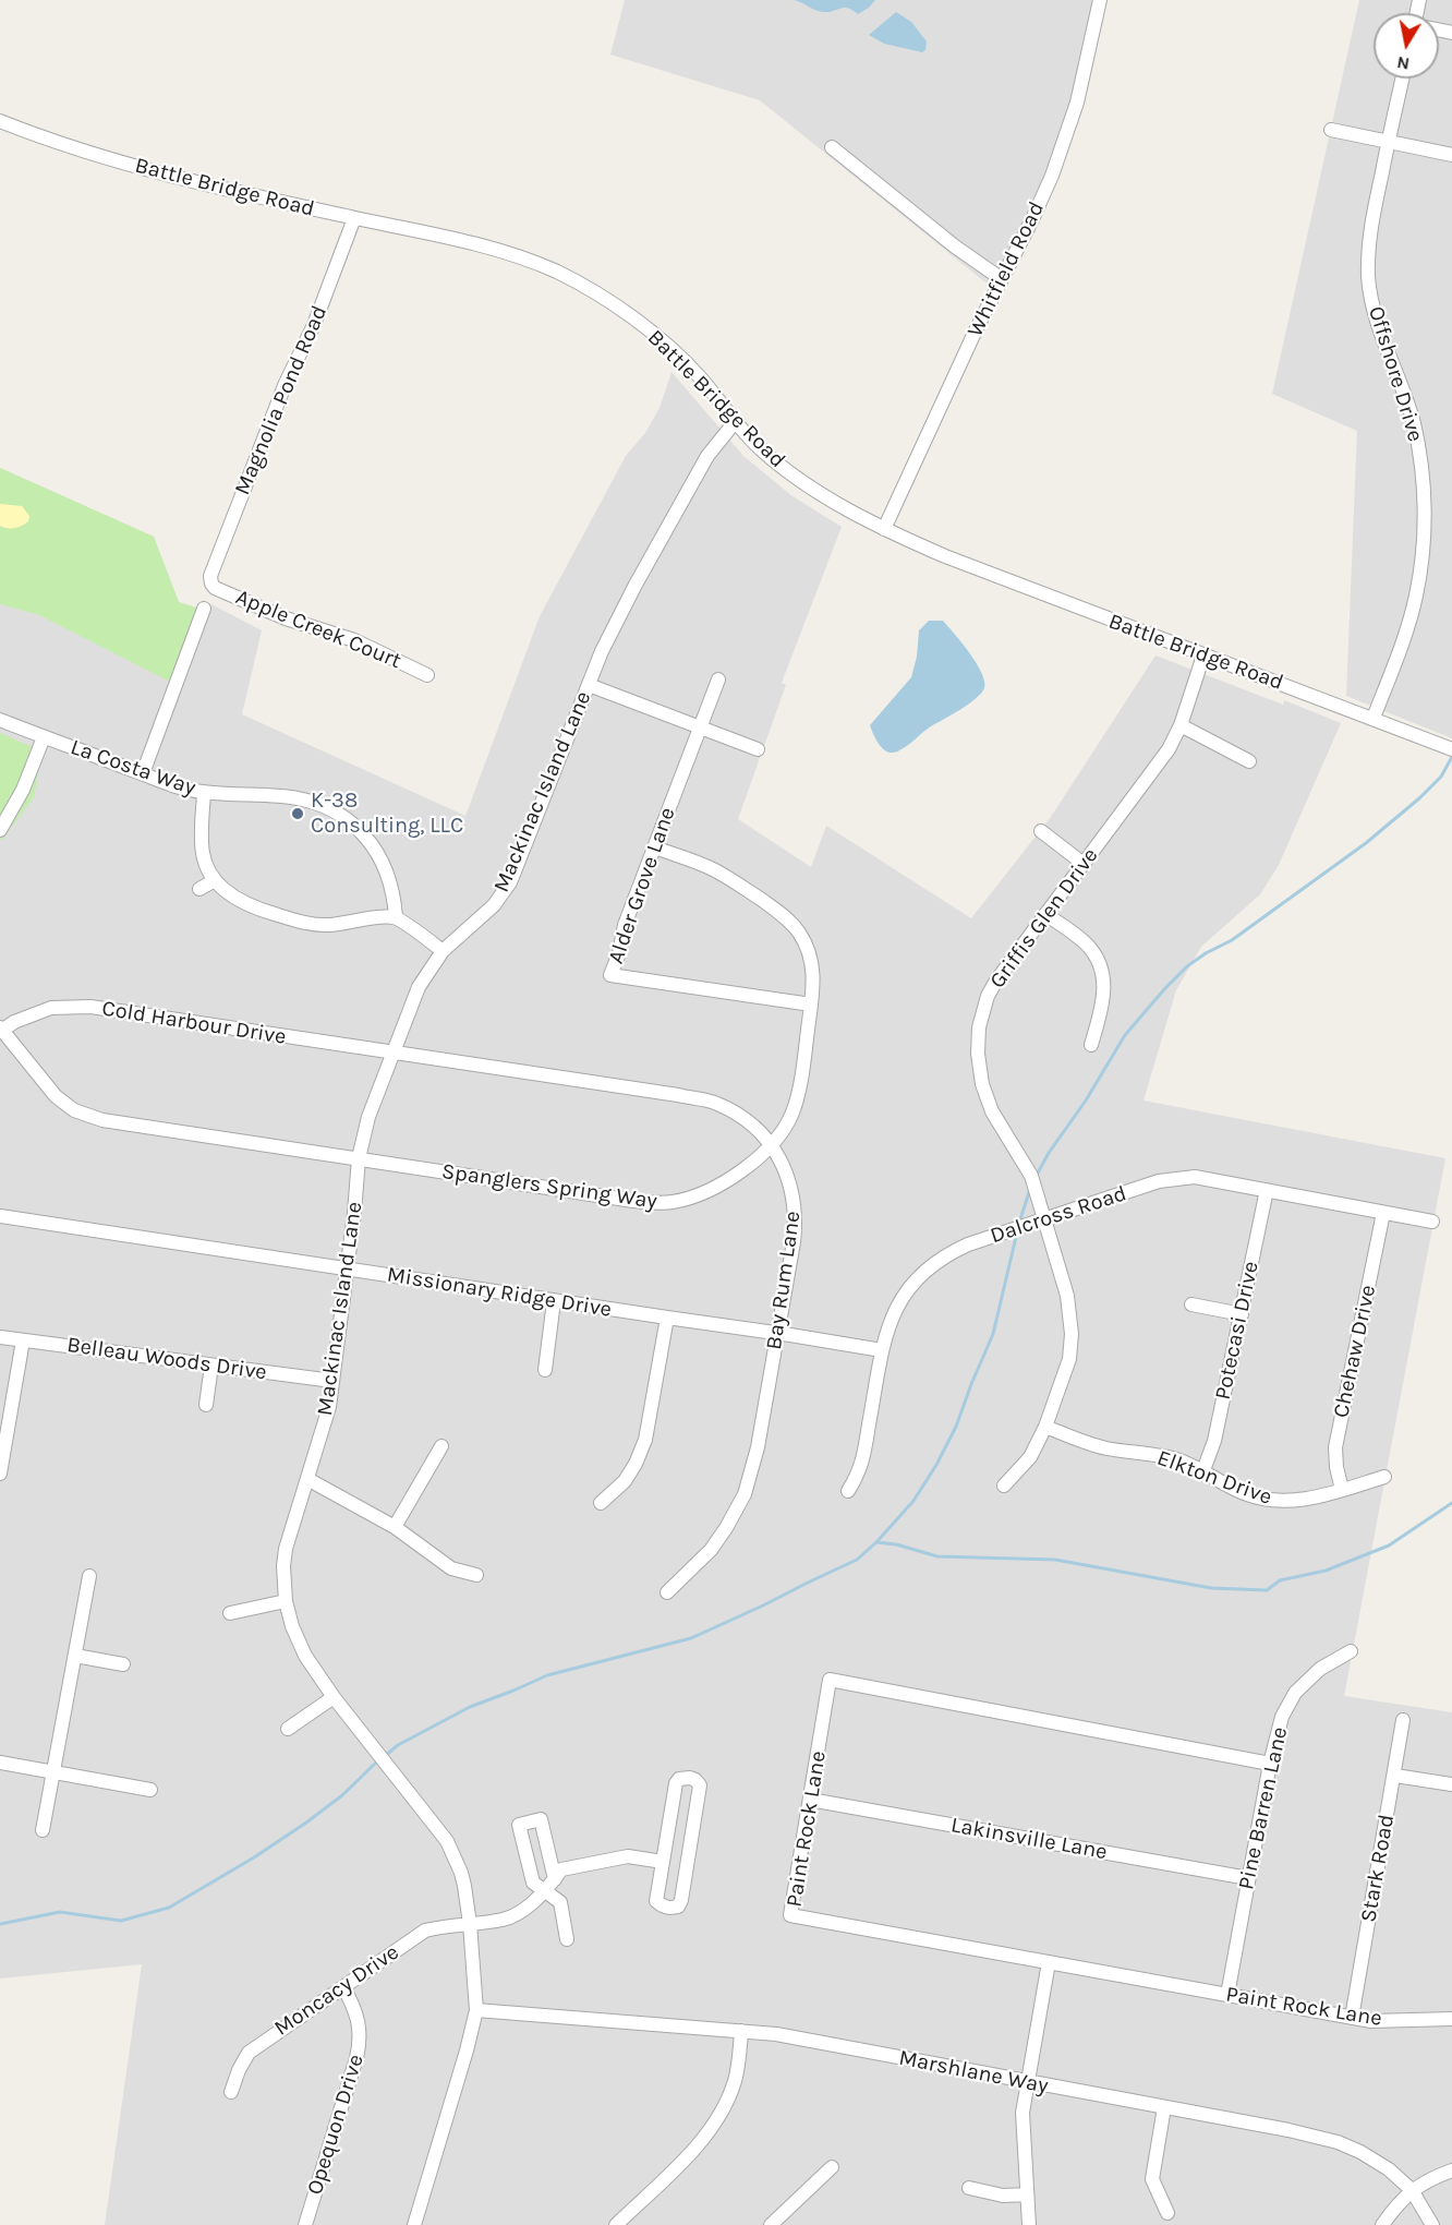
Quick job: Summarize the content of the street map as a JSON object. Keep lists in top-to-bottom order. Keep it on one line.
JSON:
{"streets":{"street":["Battle Bridge Road","Whitfield Road","Offshore Drive","Magnolia Pond Road","Apple Creek Court","La Costa Way","Mackinac Island Lane","Alder Grove Lane","Griffis Glen Drive","Cold Harbour Drive","Spanglers Spring Way","Dalcross Road","Bay Rum Lane","Missionary Ridge Drive","Potecasi Drive","Chehaw Drive","Belleau Woods Drive","Elkton Drive","Pine Barren Lane","Paint Rock Lane","Lakinsville Lane","Stark Road","Moncacy Drive","Marshlane Way","Opequon Drive"]},"crossings":[["Battle Bridge Road","Whitfield Road"],["Battle Bridge Road","Offshore Drive"],["Battle Bridge Road","Magnolia Pond Road"],["Battle Bridge Road","Mackinac Island Lane"],["Battle Bridge Road","Griffis Glen Drive"],["Magnolia Pond Road","Apple Creek Court"],["Mackinac Island Lane","Cold Harbour Drive"],["Mackinac Island Lane","Spanglers Spring Way"],["Mackinac Island Lane","Bay Rum Lane"],["Mackinac Island Lane","Missionary Ridge Drive"],["Mackinac Island Lane","Belleau Woods Drive"],["Mackinac Island Lane","Moncacy Drive"],["Mackinac Island Lane","Marshlane Way"],["Alder Grove Lane","Spanglers Spring Way"],["Griffis Glen Drive","Dalcross Road"],["Griffis Glen Drive","Elkton Drive"],["Cold Harbour Drive","Spanglers Spring Way"],["Cold Harbour Drive","Bay Rum Lane"],["Spanglers Spring Way","Bay Rum Lane"],["Dalcross Road","Missionary Ridge Drive"],["Dalcross Road","Potecasi Drive"],["Dalcross Road","Chehaw Drive"],["Bay Rum Lane","Missionary Ridge Drive"],["Potecasi Drive","Elkton Drive"],["Chehaw Drive","Elkton Drive"],["Pine Barren Lane","Paint Rock Lane"],["Pine Barren Lane","Lakinsville Lane"],["Paint Rock Lane","Lakinsville Lane"],["Paint Rock Lane","Stark Road"],["Moncacy Drive","Opequon Drive"]],"places":["K-38 Consulting, LLC"],"north":"bottom"}
